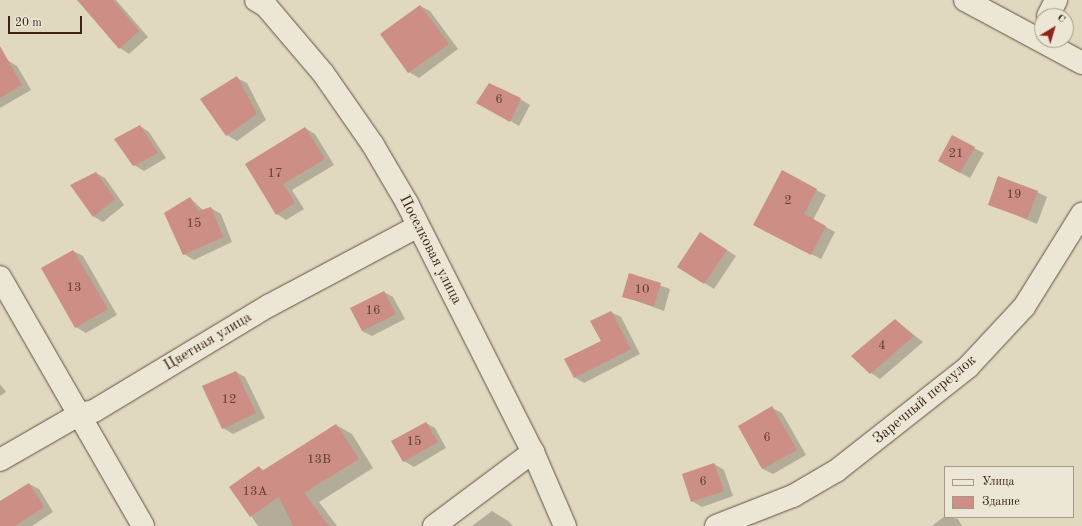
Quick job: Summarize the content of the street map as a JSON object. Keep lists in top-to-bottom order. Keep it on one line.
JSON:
{"streets":{"street":["Поселковая улица","Цветная улица","Заречный переулок"]},"crossings":[["Поселковая улица","Цветная улица"]],"house_numbers":["6","21","17","19","2","15","13","10","16","4","12","6","15","13В","6","13А"],"legend":["Улица","Здание"],"scale_bar":"20 m","north":"top right"}
